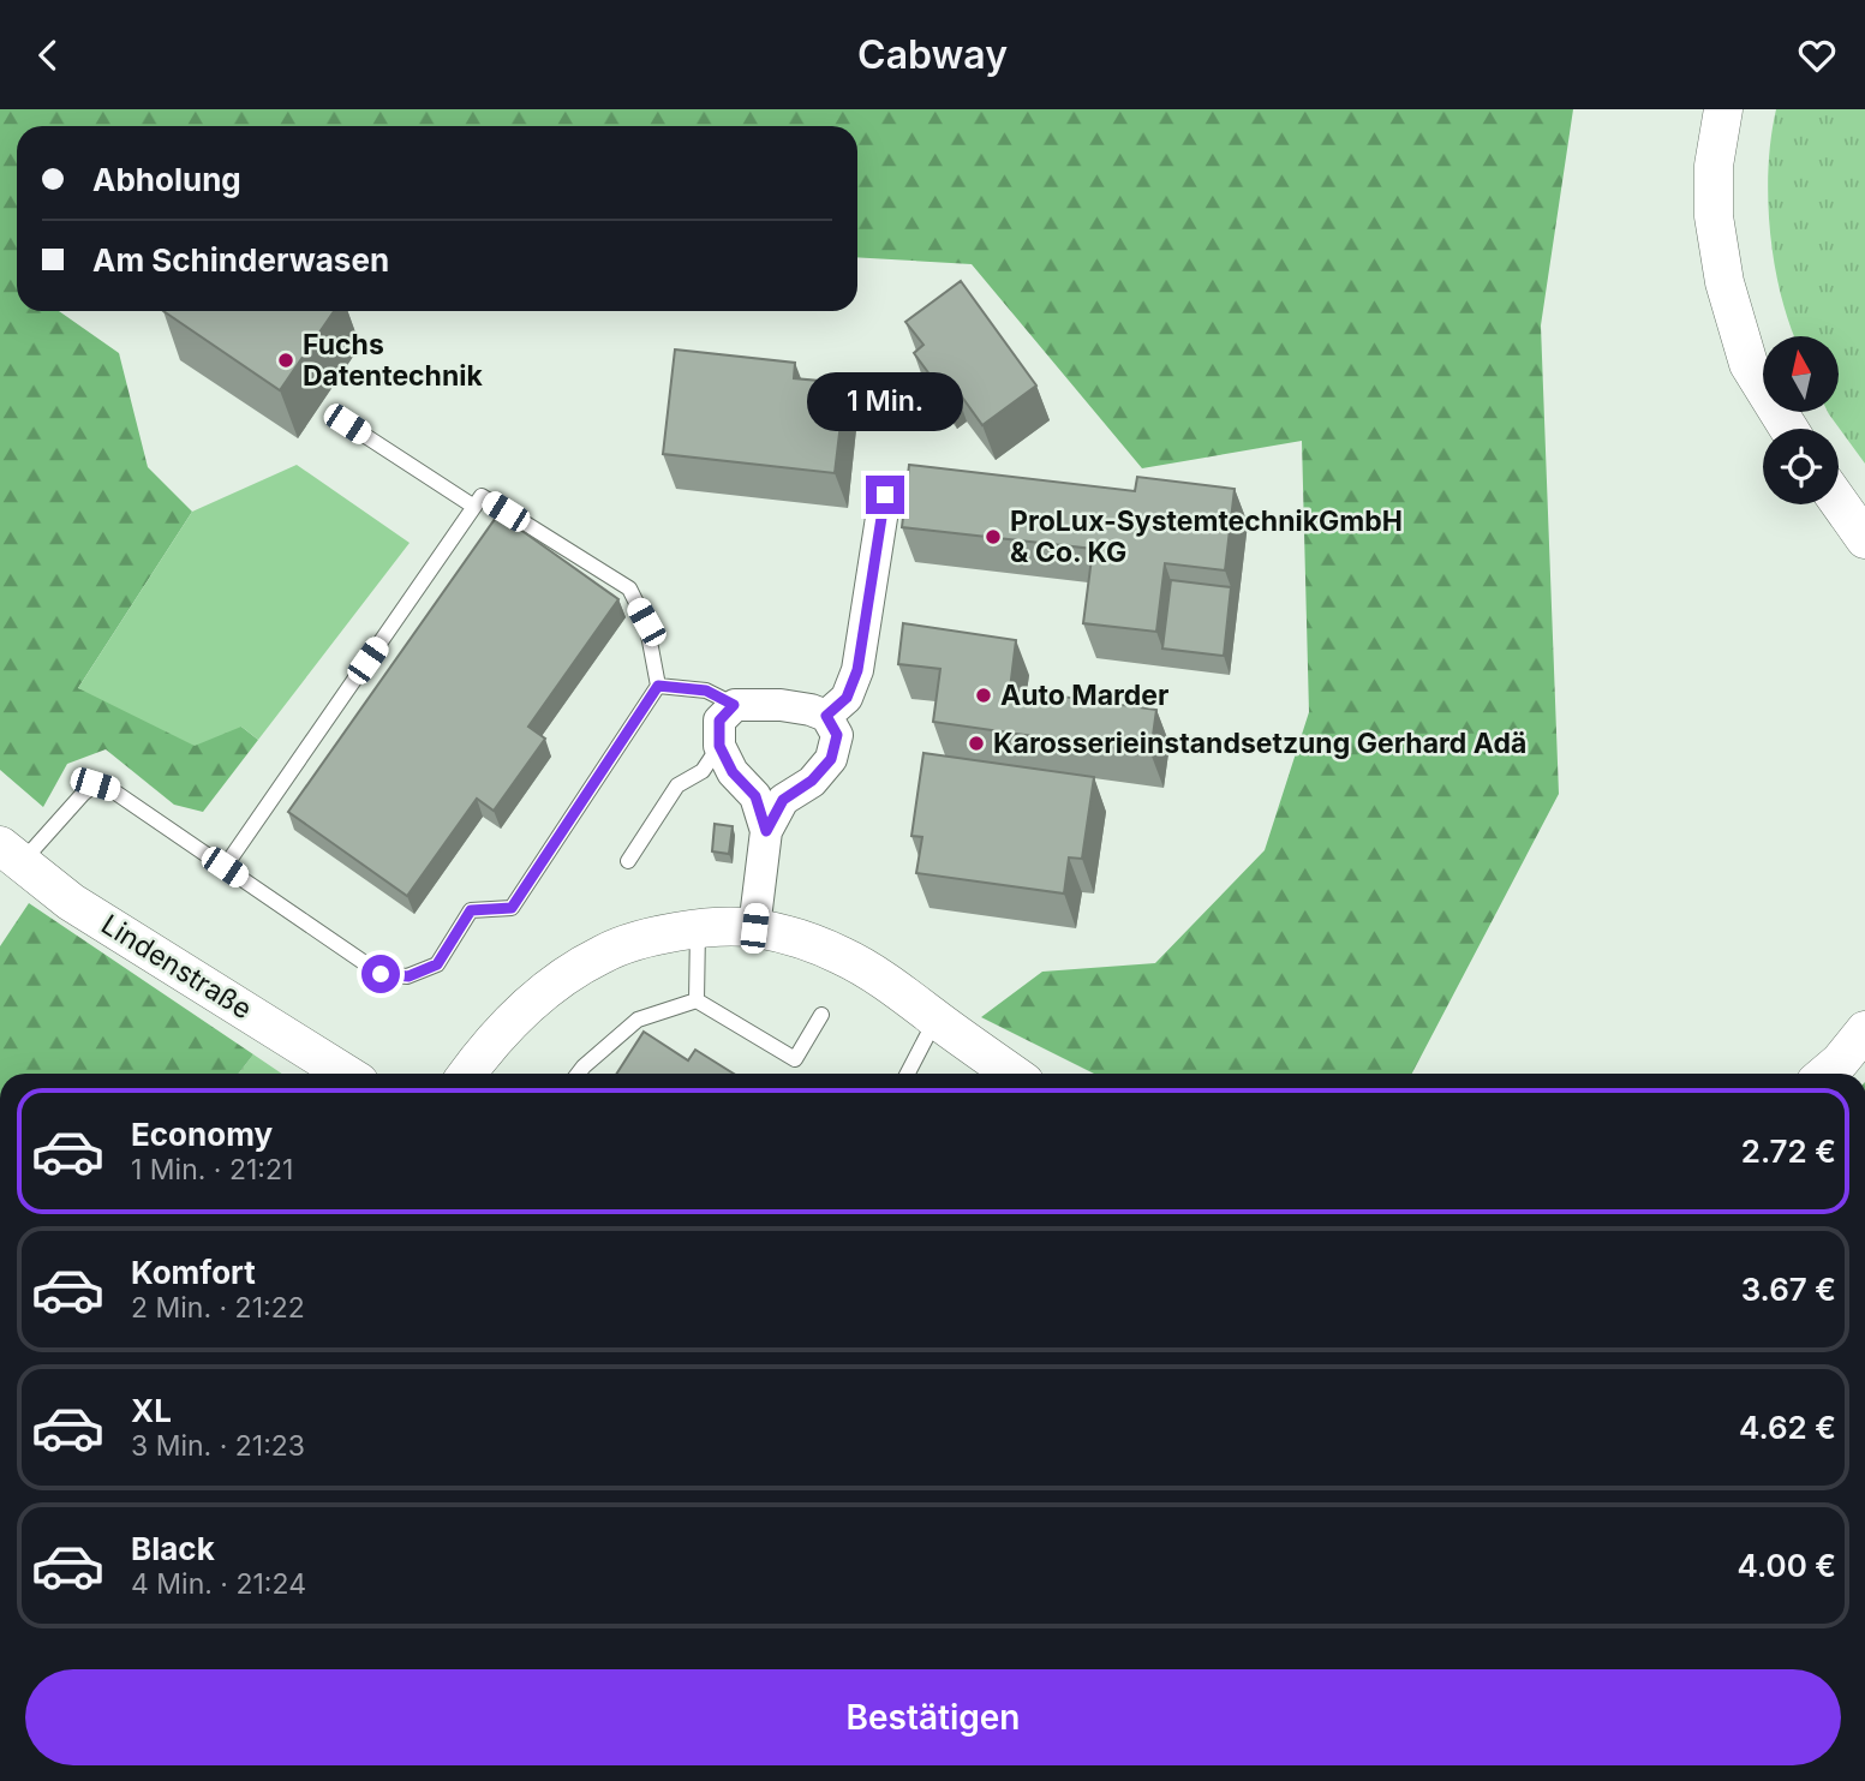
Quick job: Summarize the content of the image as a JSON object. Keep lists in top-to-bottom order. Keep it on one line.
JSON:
{"streets":{"street":["Lindenstraße"]},"places":["Fuchs Datentechnik","ProLux-SystemtechnikGmbH & Co. KG","Auto Marder","Karosserieinstandsetzung Gerhard Adä"],"north":"top","page":{"header":"Cabway","banner":["Abholung","Am Schinderwasen"],"bubble":"1 Min.","list":[{"name":"Economy","note":"1 Min. · 21:21","value":"2.72 €"},{"name":"Komfort","note":"2 Min. · 21:22","value":"3.67 €"},{"name":"XL","note":"3 Min. · 21:23","value":"4.62 €"},{"name":"Black","note":"4 Min. · 21:24","value":"4.00 €"}],"buttons":"Bestätigen"}}
